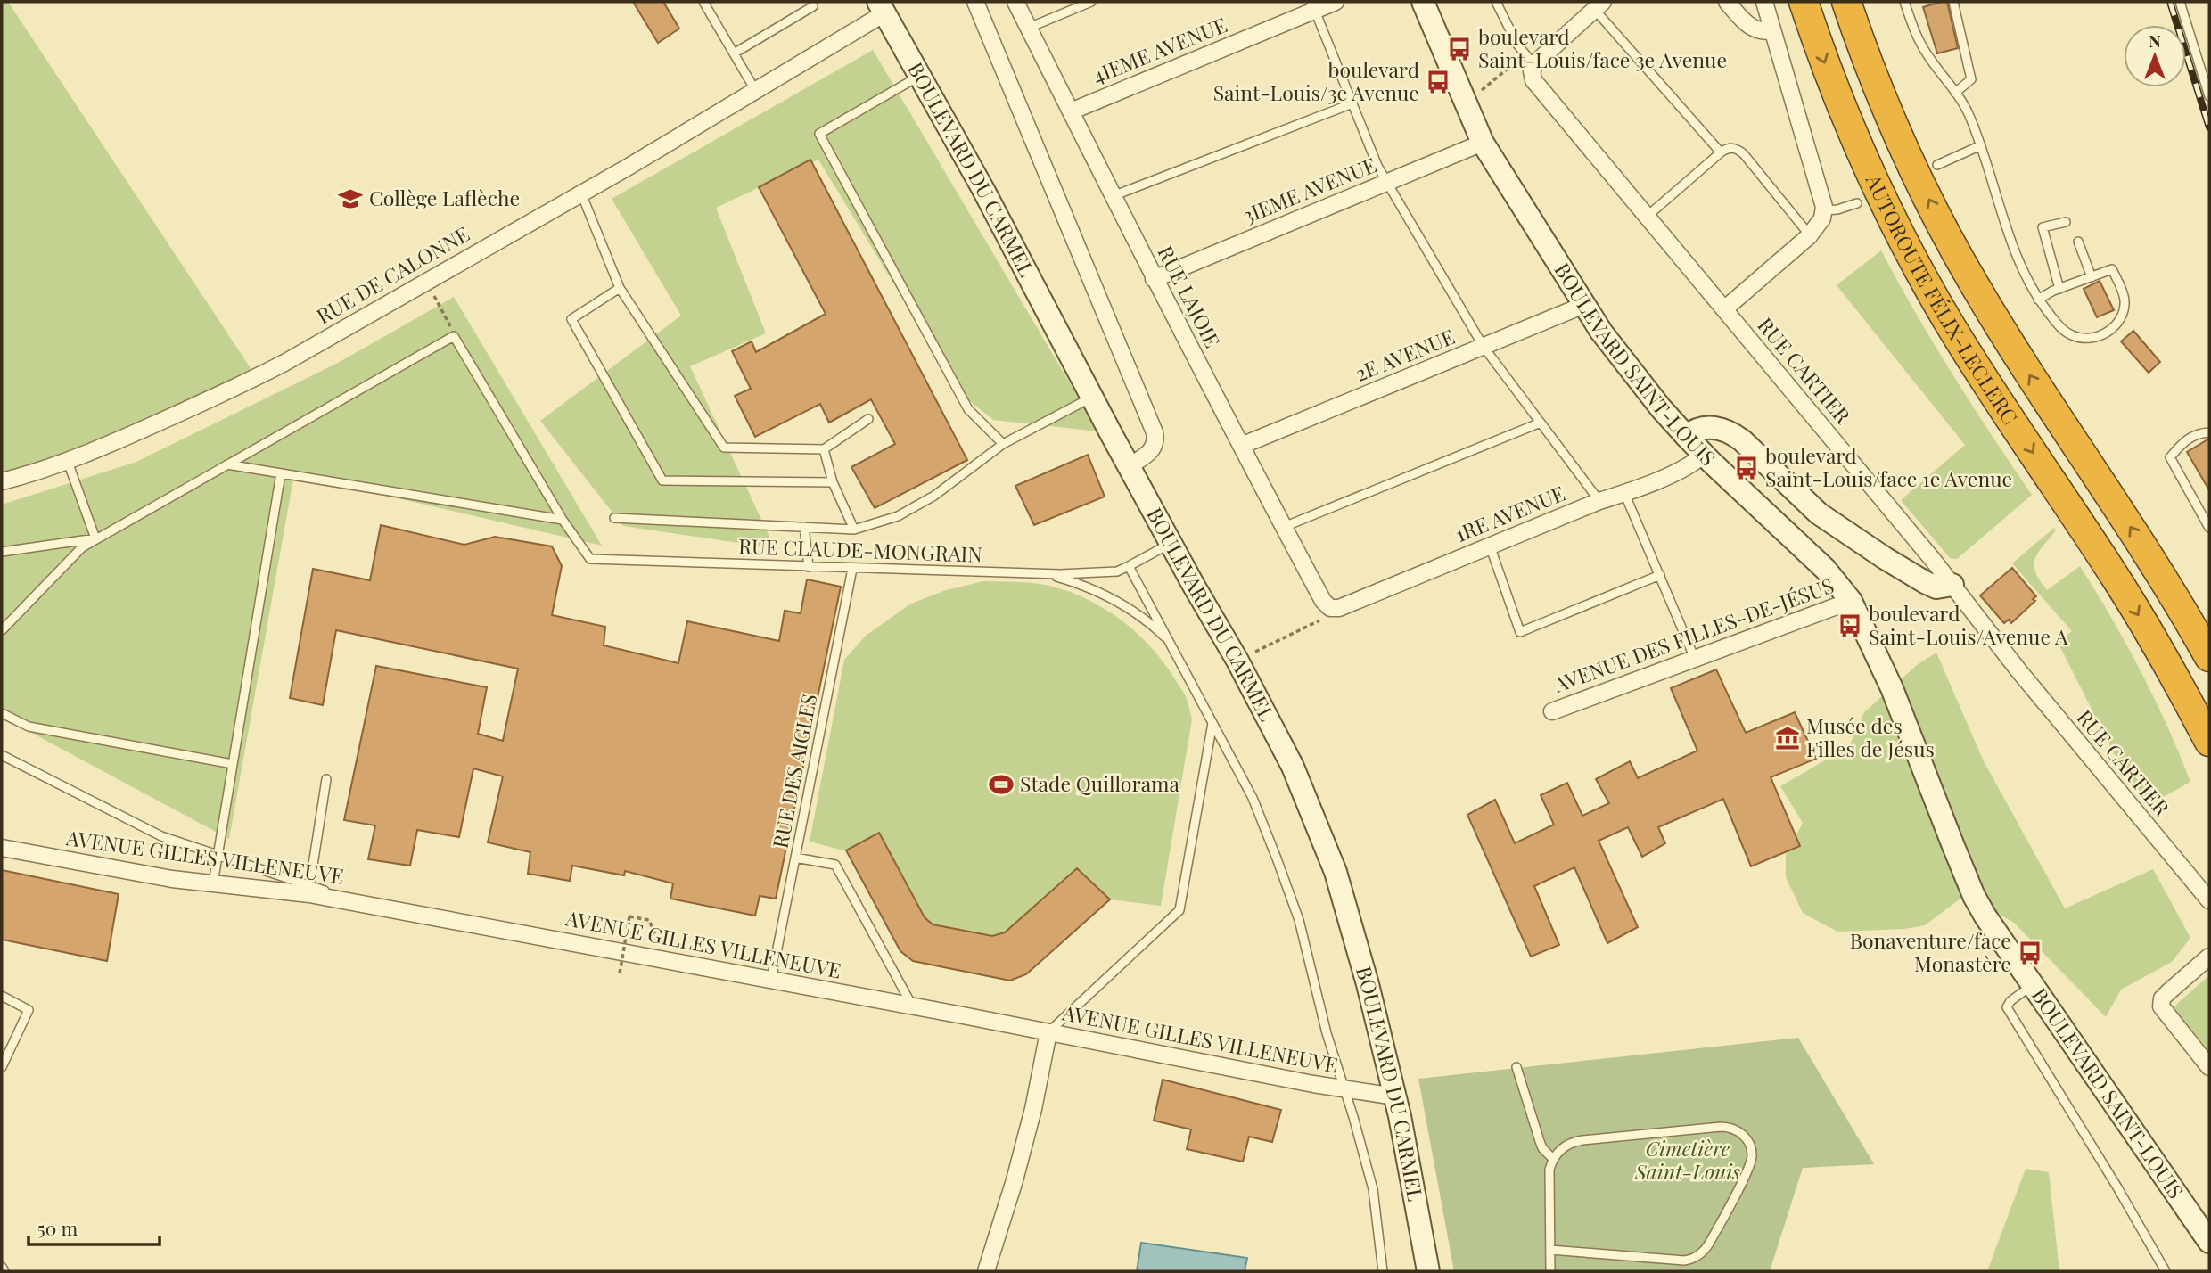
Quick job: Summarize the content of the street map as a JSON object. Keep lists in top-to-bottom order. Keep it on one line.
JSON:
{"streets":{"highway":["AUTOROUTE FÉLIX-LECLERC"],"street":["4IEME AVENUE","BOULEVARD DU CARMEL","3IEME AVENUE","RUE DE CALONNE","RUE LAJOIE","2E AVENUE","BOULEVARD SAINT-LOUIS","RUE CARTIER","1RE AVENUE","AVENUE DES FILLES-DE-JÉSUS","AVENUE GILLES VILLENEUVE"],"lane":["RUE CLAUDE-MONGRAIN","RUE DES AIGLES"]},"crossings":[["4IEME AVENUE","RUE LAJOIE"],["BOULEVARD DU CARMEL","RUE DE CALONNE"],["BOULEVARD DU CARMEL","RUE CLAUDE-MONGRAIN"],["BOULEVARD DU CARMEL","AVENUE GILLES VILLENEUVE"],["3IEME AVENUE","RUE LAJOIE"],["3IEME AVENUE","BOULEVARD SAINT-LOUIS"],["RUE LAJOIE","2E AVENUE"],["RUE LAJOIE","1RE AVENUE"],["2E AVENUE","BOULEVARD SAINT-LOUIS"],["BOULEVARD SAINT-LOUIS","1RE AVENUE"],["BOULEVARD SAINT-LOUIS","AVENUE DES FILLES-DE-JÉSUS"],["RUE CLAUDE-MONGRAIN","RUE DES AIGLES"],["RUE DES AIGLES","AVENUE GILLES VILLENEUVE"]],"parks":["Cimetière Saint-Louis"],"places":{"bus stop":["boulevard Saint-Louis/face 3e Avenue","boulevard Saint-Louis/3e Avenue","boulevard Saint-Louis/face 1e Avenue","boulevard Saint-Louis/Avenue A","Bonaventure/face Monastère"],"school or university":["Collège Laflèche"],"museum":["Musée des Filles de Jésus"],"sports":["Stade Quillorama"]},"scale_bar":"50 m","north":"top"}
